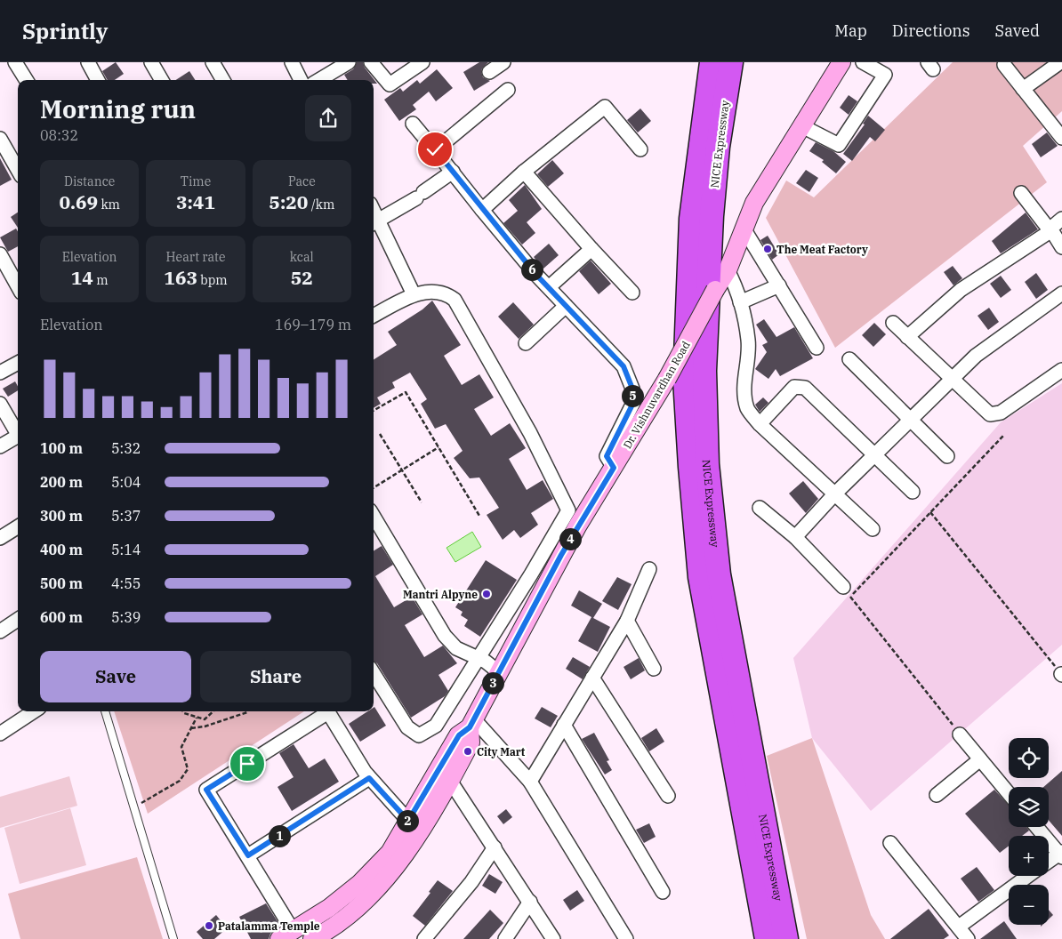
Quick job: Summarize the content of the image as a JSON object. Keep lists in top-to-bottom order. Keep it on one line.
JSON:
{"streets":{"highway":["NICE Expressway"],"main road":["Dr. Vishnuvardhan Road"]},"places":["The Meat Factory","Mantri Alpyne","City Mart","Patalamma Temple"],"page":{"header":"Sprintly","nav":["Map","Directions","Saved"],"heading":["Morning run","08:32"],"stats":[["Distance","0.69 km"],["Time","3:41"],["Pace","5:20 /km"],["Elevation","14 m"],["Heart rate","163 bpm"],["kcal","52"]],"pins":["6","5","4","3","2","1"],"chart":["Elevation","169–179 m"],"list":[{"name":"100 m","note":"5:32"},{"name":"200 m","note":"5:04"},{"name":"300 m","note":"5:37"},{"name":"400 m","note":"5:14"},{"name":"500 m","note":"4:55"},{"name":"600 m","note":"5:39"}],"buttons":["Save","Share"],"map_buttons":["+","−"]}}
